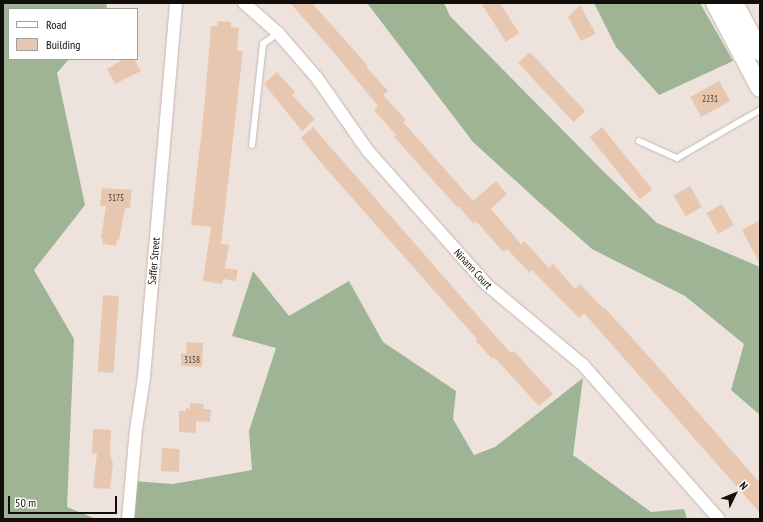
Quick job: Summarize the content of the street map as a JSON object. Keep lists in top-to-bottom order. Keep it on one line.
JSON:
{"streets":{"street":["Saffer Street","Ninann Court"]},"house_numbers":["2231","3175","3158"],"legend":["Road","Building"],"scale_bar":"50 m","north":"top right"}
